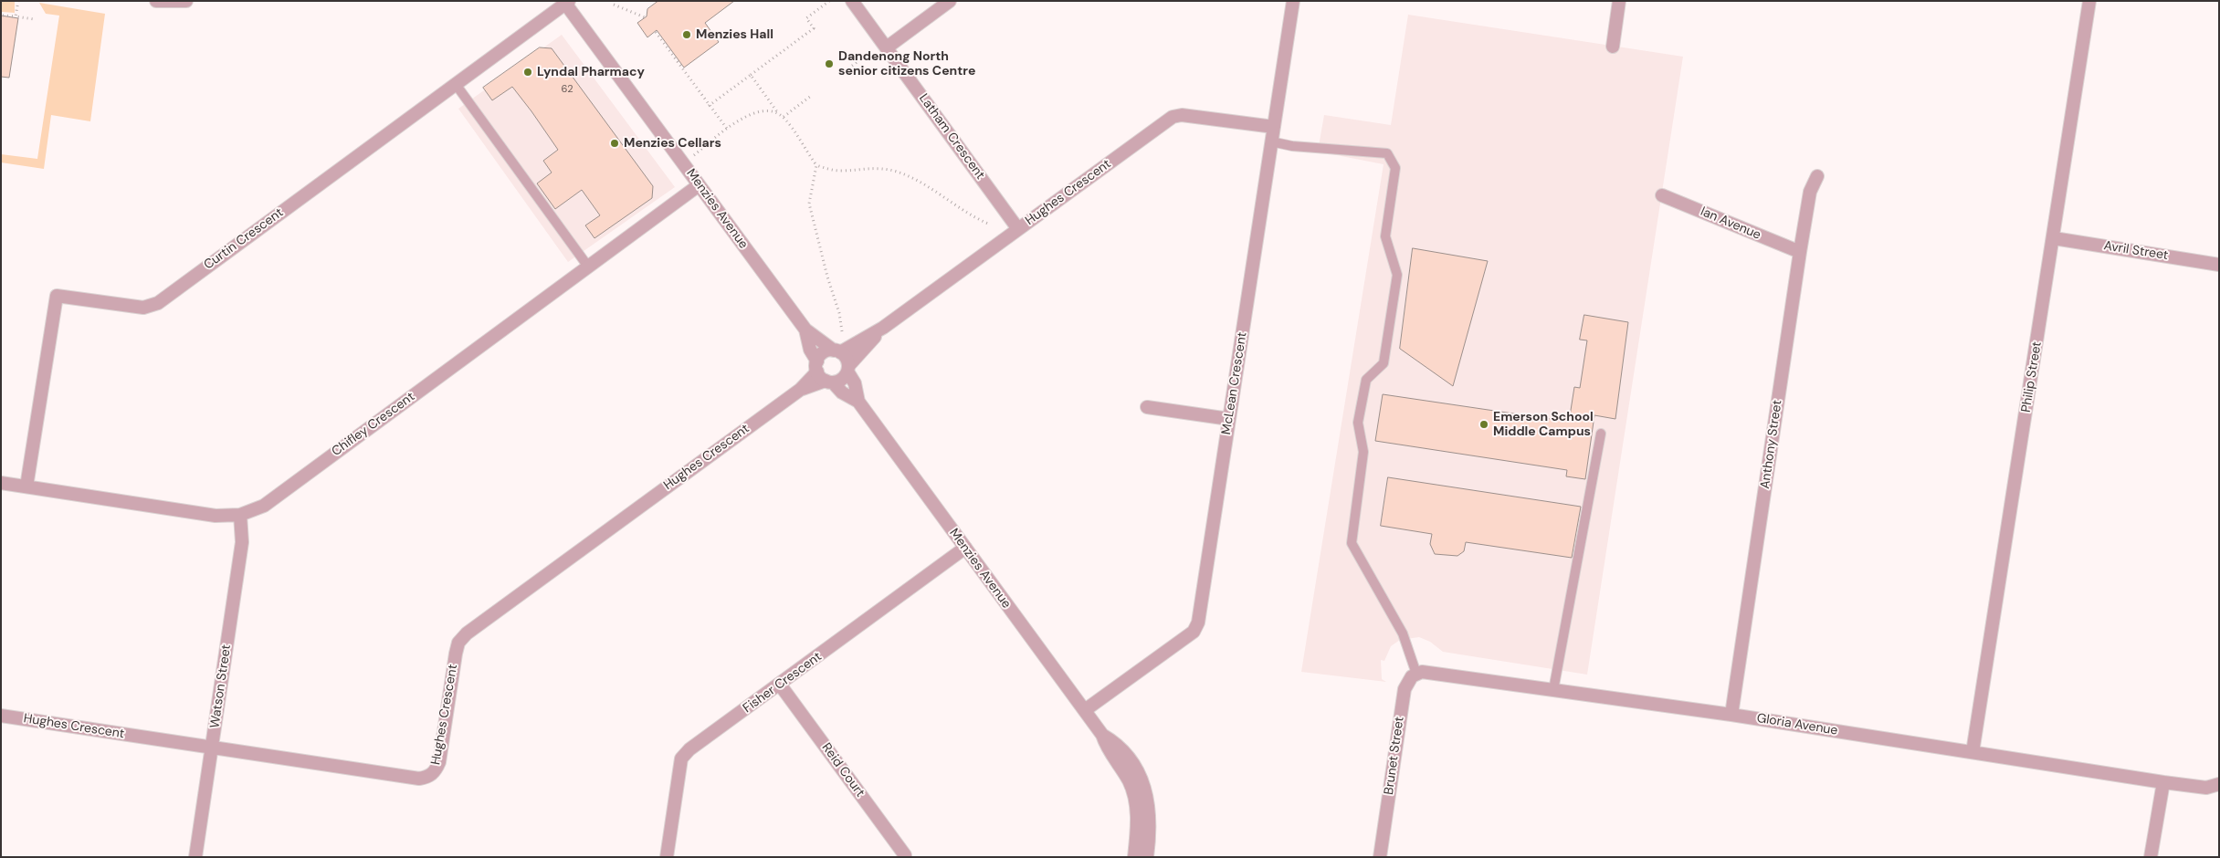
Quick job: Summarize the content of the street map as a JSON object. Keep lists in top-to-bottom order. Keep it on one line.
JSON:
{"streets":{"street":["Latham Crescent","Hughes Crescent","Menzies Avenue","Ian Avenue","Curtin Crescent","Avril Street","Philip Street","McLean Crescent","Chifley Crescent","Anthony Street","Fisher Crescent","Watson Street","Gloria Avenue","Brunet Street","Reid Court"]},"crossings":[["Latham Crescent","Hughes Crescent"],["Hughes Crescent","Menzies Avenue"],["Hughes Crescent","McLean Crescent"],["Hughes Crescent","Watson Street"],["Menzies Avenue","Curtin Crescent"],["Menzies Avenue","McLean Crescent"],["Menzies Avenue","Chifley Crescent"],["Menzies Avenue","Fisher Crescent"],["Ian Avenue","Anthony Street"],["Curtin Crescent","Chifley Crescent"],["Avril Street","Philip Street"],["Philip Street","Gloria Avenue"],["Chifley Crescent","Watson Street"],["Anthony Street","Gloria Avenue"],["Fisher Crescent","Reid Court"],["Gloria Avenue","Brunet Street"]],"places":["Menzies Hall","Dandenong North senior citizens Centre","Lyndal Pharmacy","Menzies Cellars","Emerson School Middle Campus"],"house_numbers":["62"]}
